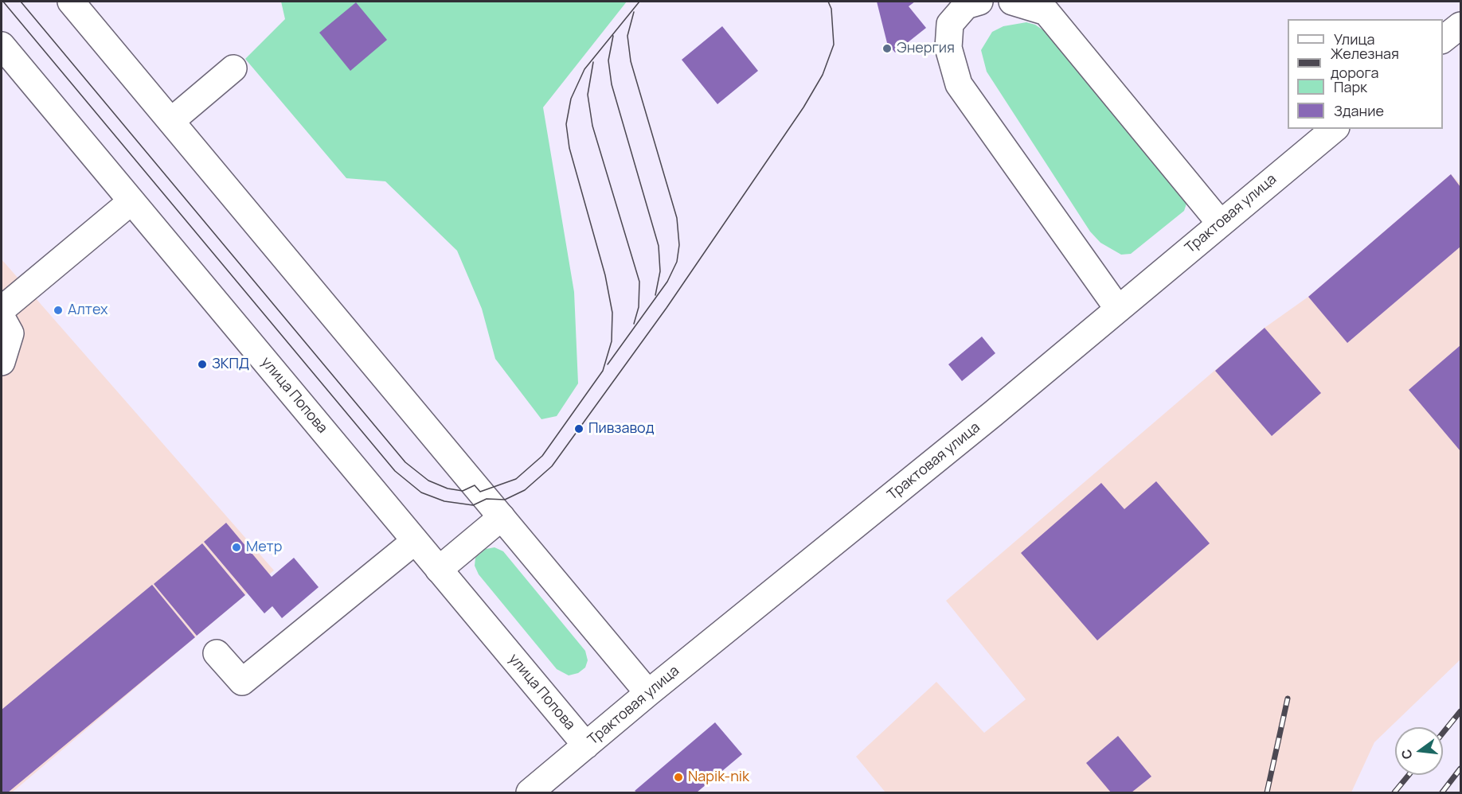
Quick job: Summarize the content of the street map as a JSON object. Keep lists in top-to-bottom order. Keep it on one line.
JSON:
{"streets":{"main road":["Трактовая улица","улица Попова"]},"crossings":[["Трактовая улица","улица Попова"]],"places":["Энергия","Алтех","ЗКПД","Пивзавод","Метр","Napik-nik"],"legend":["Улица","Железная дорога","Парк","Здание"],"north":"left"}
